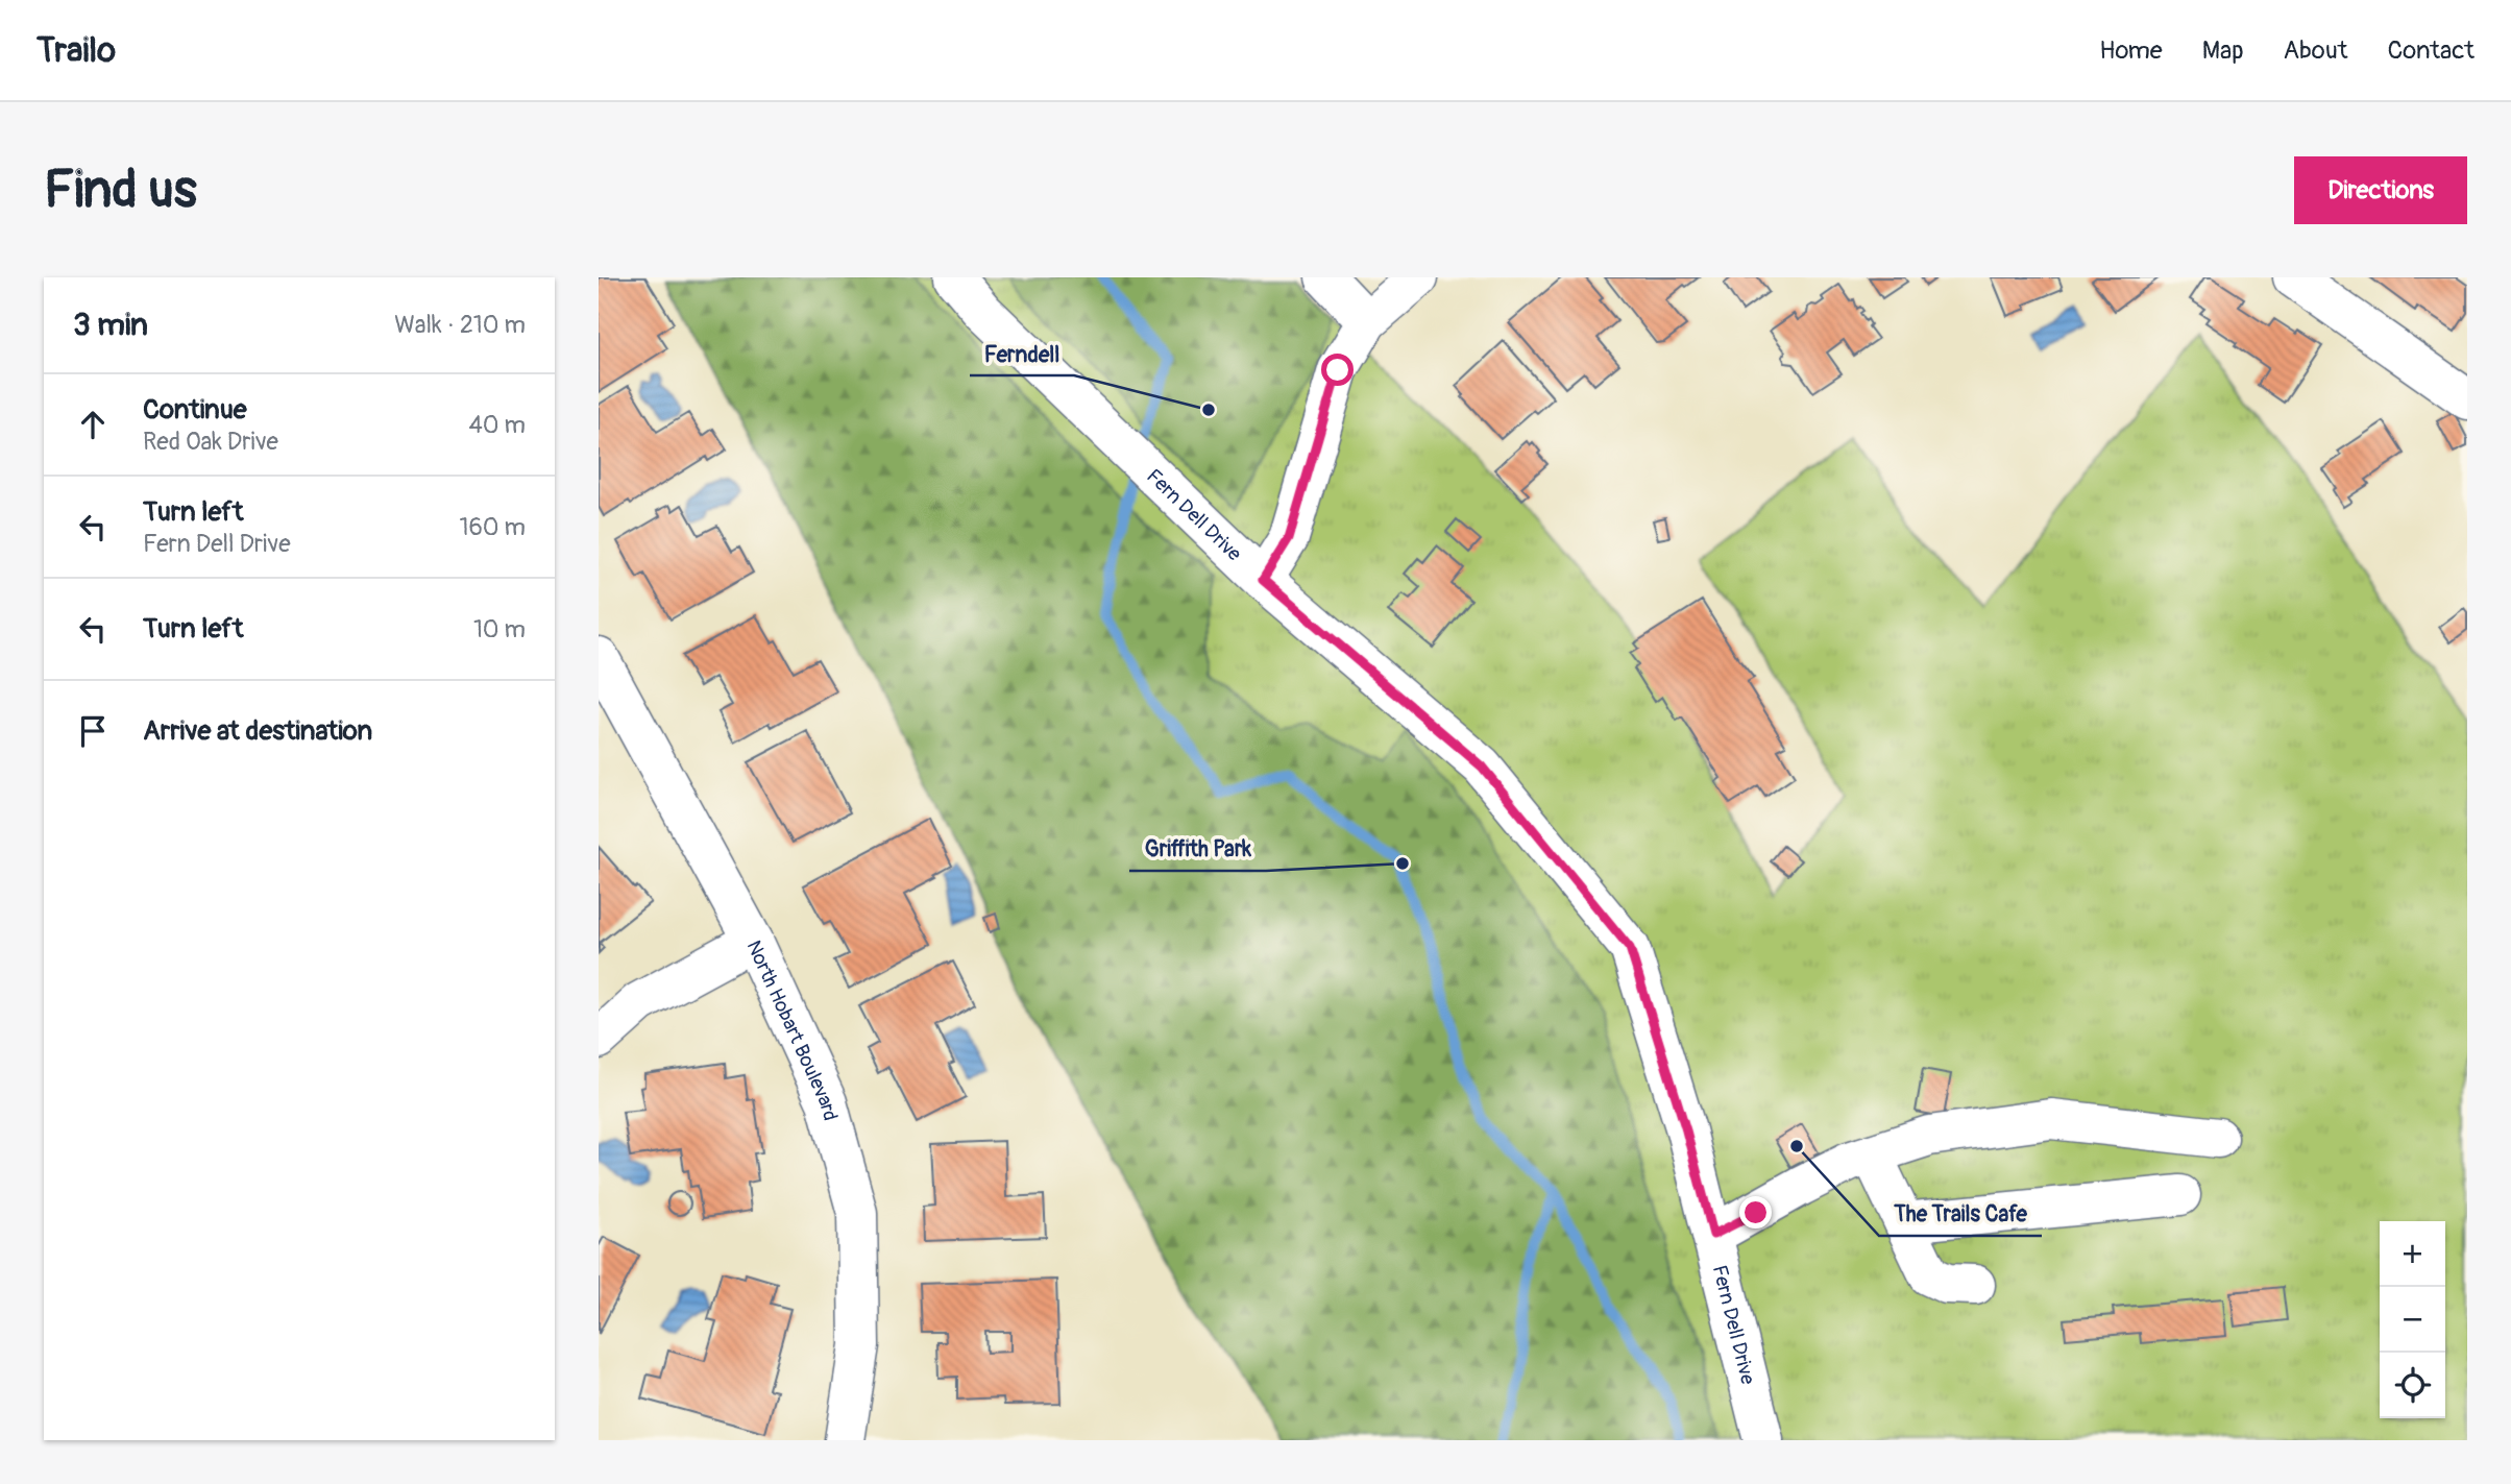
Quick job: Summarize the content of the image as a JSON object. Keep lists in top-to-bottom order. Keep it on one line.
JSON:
{"streets":{"street":["Fern Dell Drive","North Hobart Boulevard"]},"places":["Ferndell","Griffith Park","The Trails Cafe"],"page":{"header":"Trailo","nav":["Home","Map","About","Contact"],"buttons":"Directions","title":"Find us","heading":["3 min","Walk · 210 m"],"list":[["Continue","Red Oak Drive","40 m"],["Turn left","Fern Dell Drive","160 m"],["Turn left","10 m"],"Arrive at destination"],"map_buttons":["+","−"]}}
